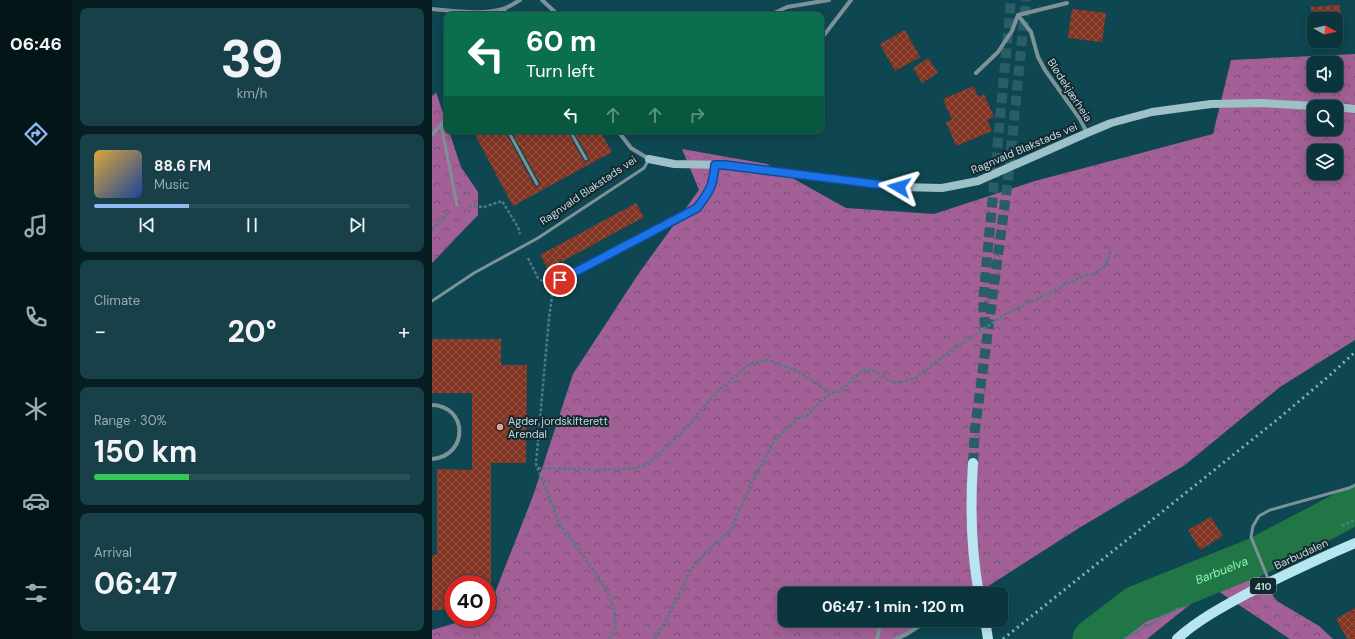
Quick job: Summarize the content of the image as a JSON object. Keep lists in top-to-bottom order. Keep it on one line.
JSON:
{"streets":{"main road":["Barbudalen","410"],"street":["Blødekjærheia","Ragnvald Blakstads vei"]},"crossings":[["Blødekjærheia","Ragnvald Blakstads vei"]],"water":["Barbuelva"],"places":["Agder jordskifterett Arendal"],"north":"right","page":{"tabs":"06:46","tile":[["39","km/h"],"Climate",["Range · 30%","150 km"],["Arrival","06:47"]],"turn":["60 m","Turn left"],"song":["88.6 FM","Music"],"heat":["−","20°","+"],"limit":"40","trip":"06:47 · 1 min · 120 m"}}
